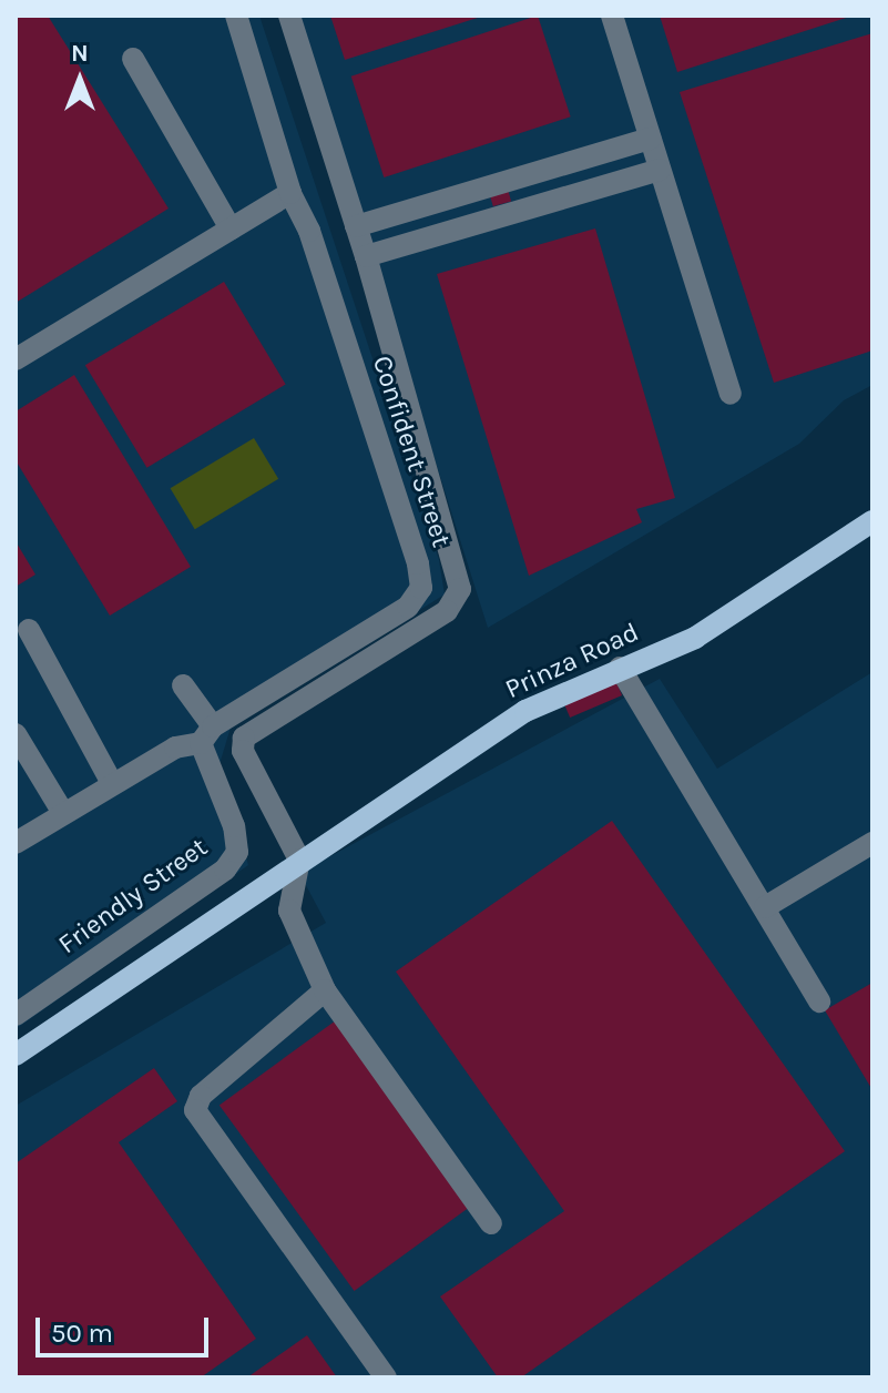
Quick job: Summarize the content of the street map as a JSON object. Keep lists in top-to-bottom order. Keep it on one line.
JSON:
{"streets":{"main road":["Prinza Road"],"street":["Confident Street","Friendly Street"]},"crossings":[["Confident Street","Friendly Street"]],"scale_bar":"50 m","north":"top"}
